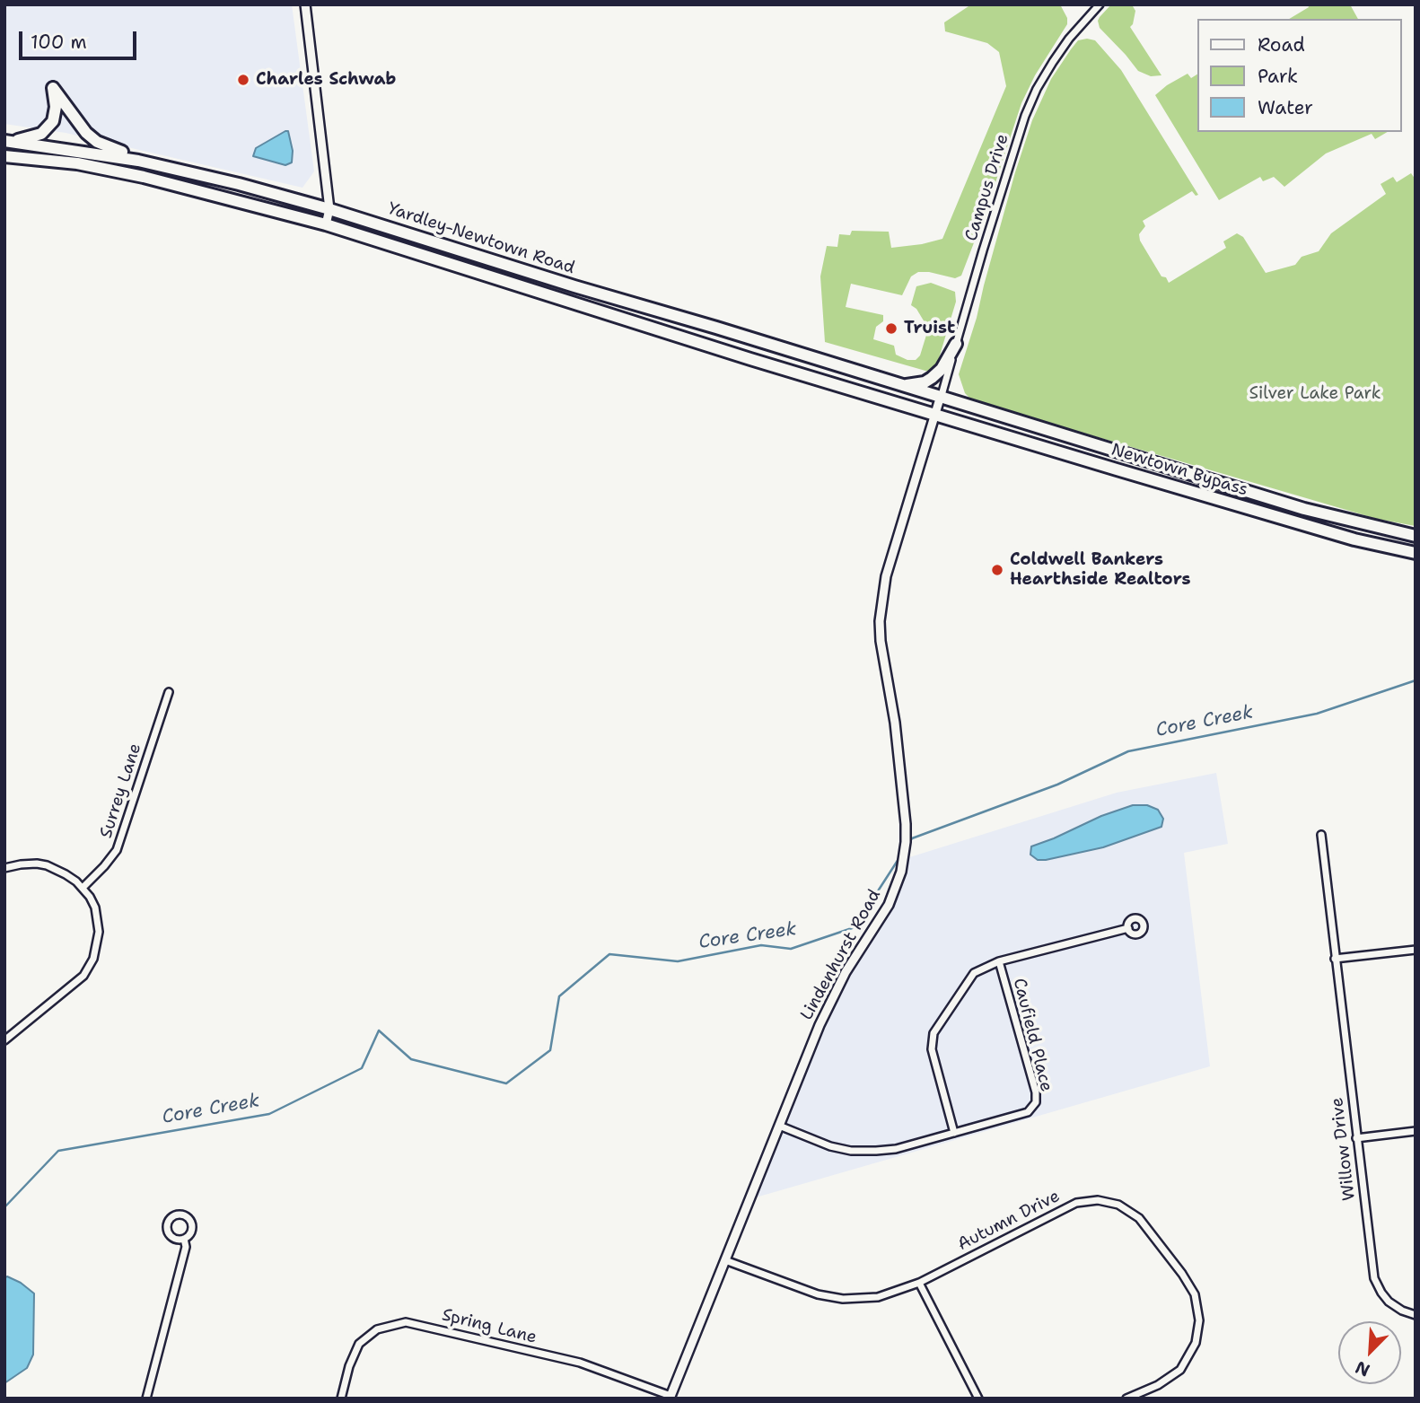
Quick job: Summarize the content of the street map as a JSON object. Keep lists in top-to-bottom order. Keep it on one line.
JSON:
{"streets":{"highway":["Yardley-Newtown Road","Newtown Bypass"],"street":["Campus Drive","Surrey Lane","Lindenhurst Road","Caufield Place","Willow Drive","Autumn Drive","Spring Lane"]},"crossings":[["Campus Drive","Yardley-Newtown Road"],["Campus Drive","Newtown Bypass"],["Campus Drive","Lindenhurst Road"],["Yardley-Newtown Road","Newtown Bypass"],["Yardley-Newtown Road","Lindenhurst Road"],["Newtown Bypass","Lindenhurst Road"],["Lindenhurst Road","Caufield Place"],["Lindenhurst Road","Autumn Drive"],["Lindenhurst Road","Spring Lane"]],"water":["Core Creek"],"parks":["Silver Lake Park"],"places":["Charles Schwab","Truist","Coldwell Bankers Hearthside Realtors"],"legend":["Road","Park","Water"],"scale_bar":"100 m","north":"bottom left"}
